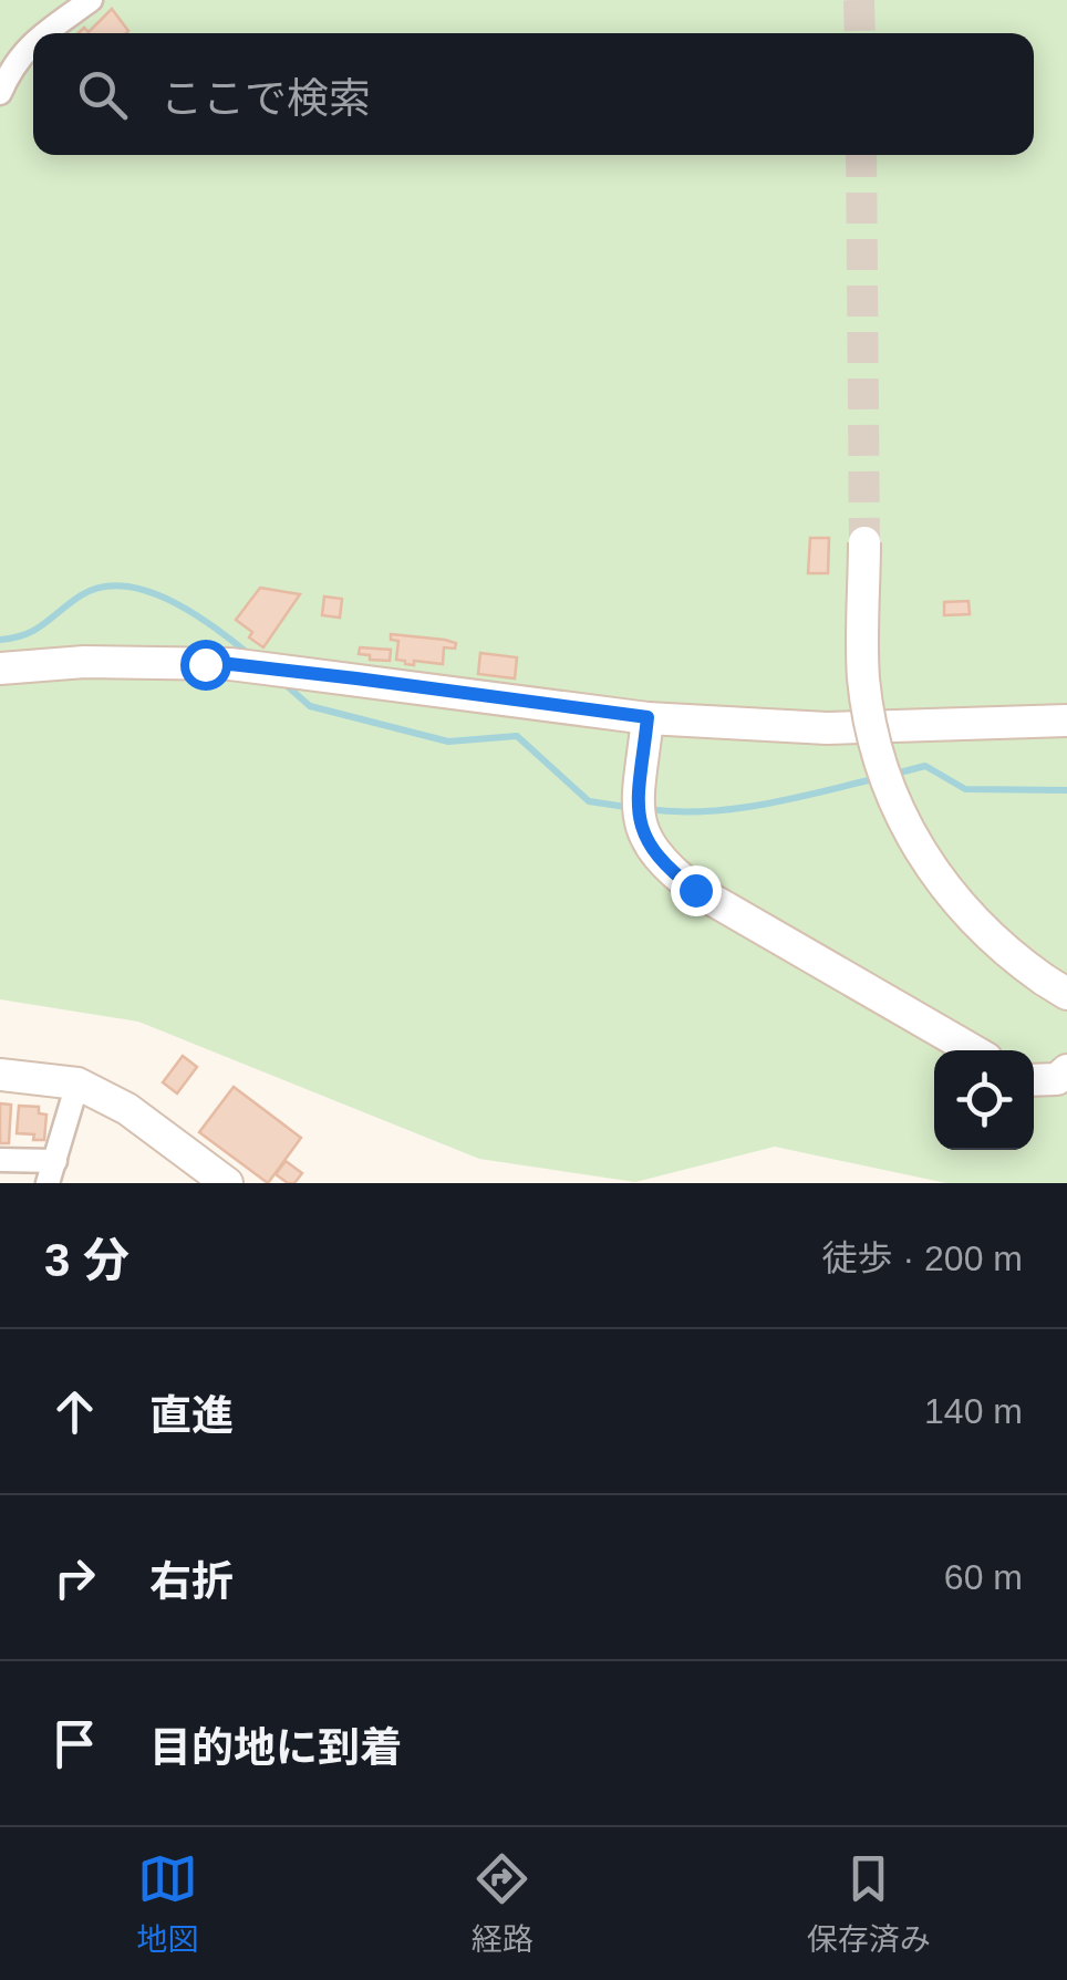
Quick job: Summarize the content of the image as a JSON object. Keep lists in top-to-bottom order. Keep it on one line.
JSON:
{"page":{"search":"ここで検索","heading":["3 分","徒歩 · 200 m"],"list":[["直進","140 m"],["右折","60 m"],"目的地に到着"],"nav":["地図","経路","保存済み"]}}
